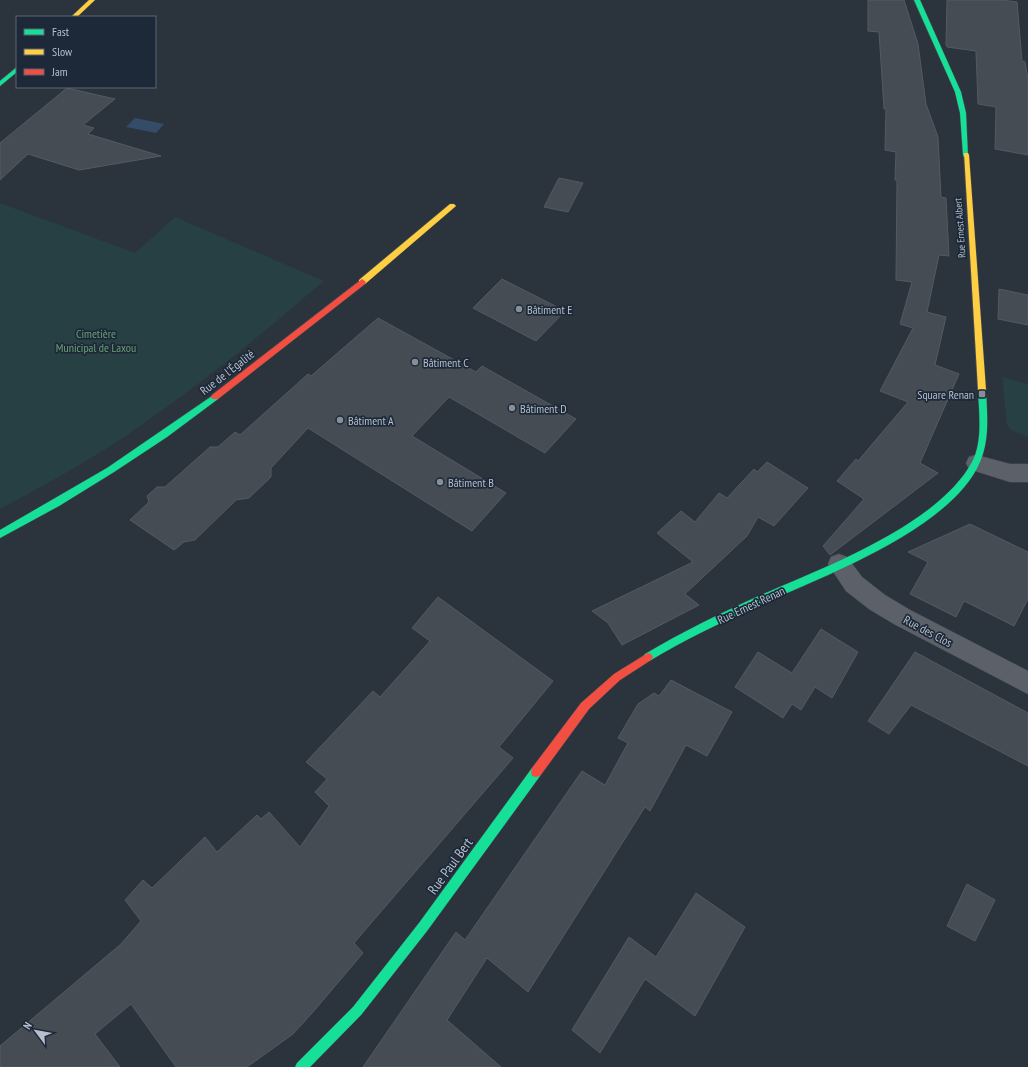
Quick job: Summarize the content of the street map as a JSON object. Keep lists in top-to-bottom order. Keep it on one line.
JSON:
{"streets":{"street":["Rue Ernest Albert","Rue de l'Égalité","Rue Ernest Renan","Rue des Clos","Rue Paul Bert"]},"crossings":[["Rue Ernest Albert","Rue Ernest Renan"],["Rue Ernest Renan","Rue des Clos"],["Rue Ernest Renan","Rue Paul Bert"]],"parks":["Cimetière Municipal de Laxou"],"places":{"other":["Bâtiment E","Bâtiment C","Bâtiment D","Bâtiment A","Bâtiment B"],"transit":["Square Renan"]},"legend":["Fast","Slow","Jam"],"north":"top left"}
